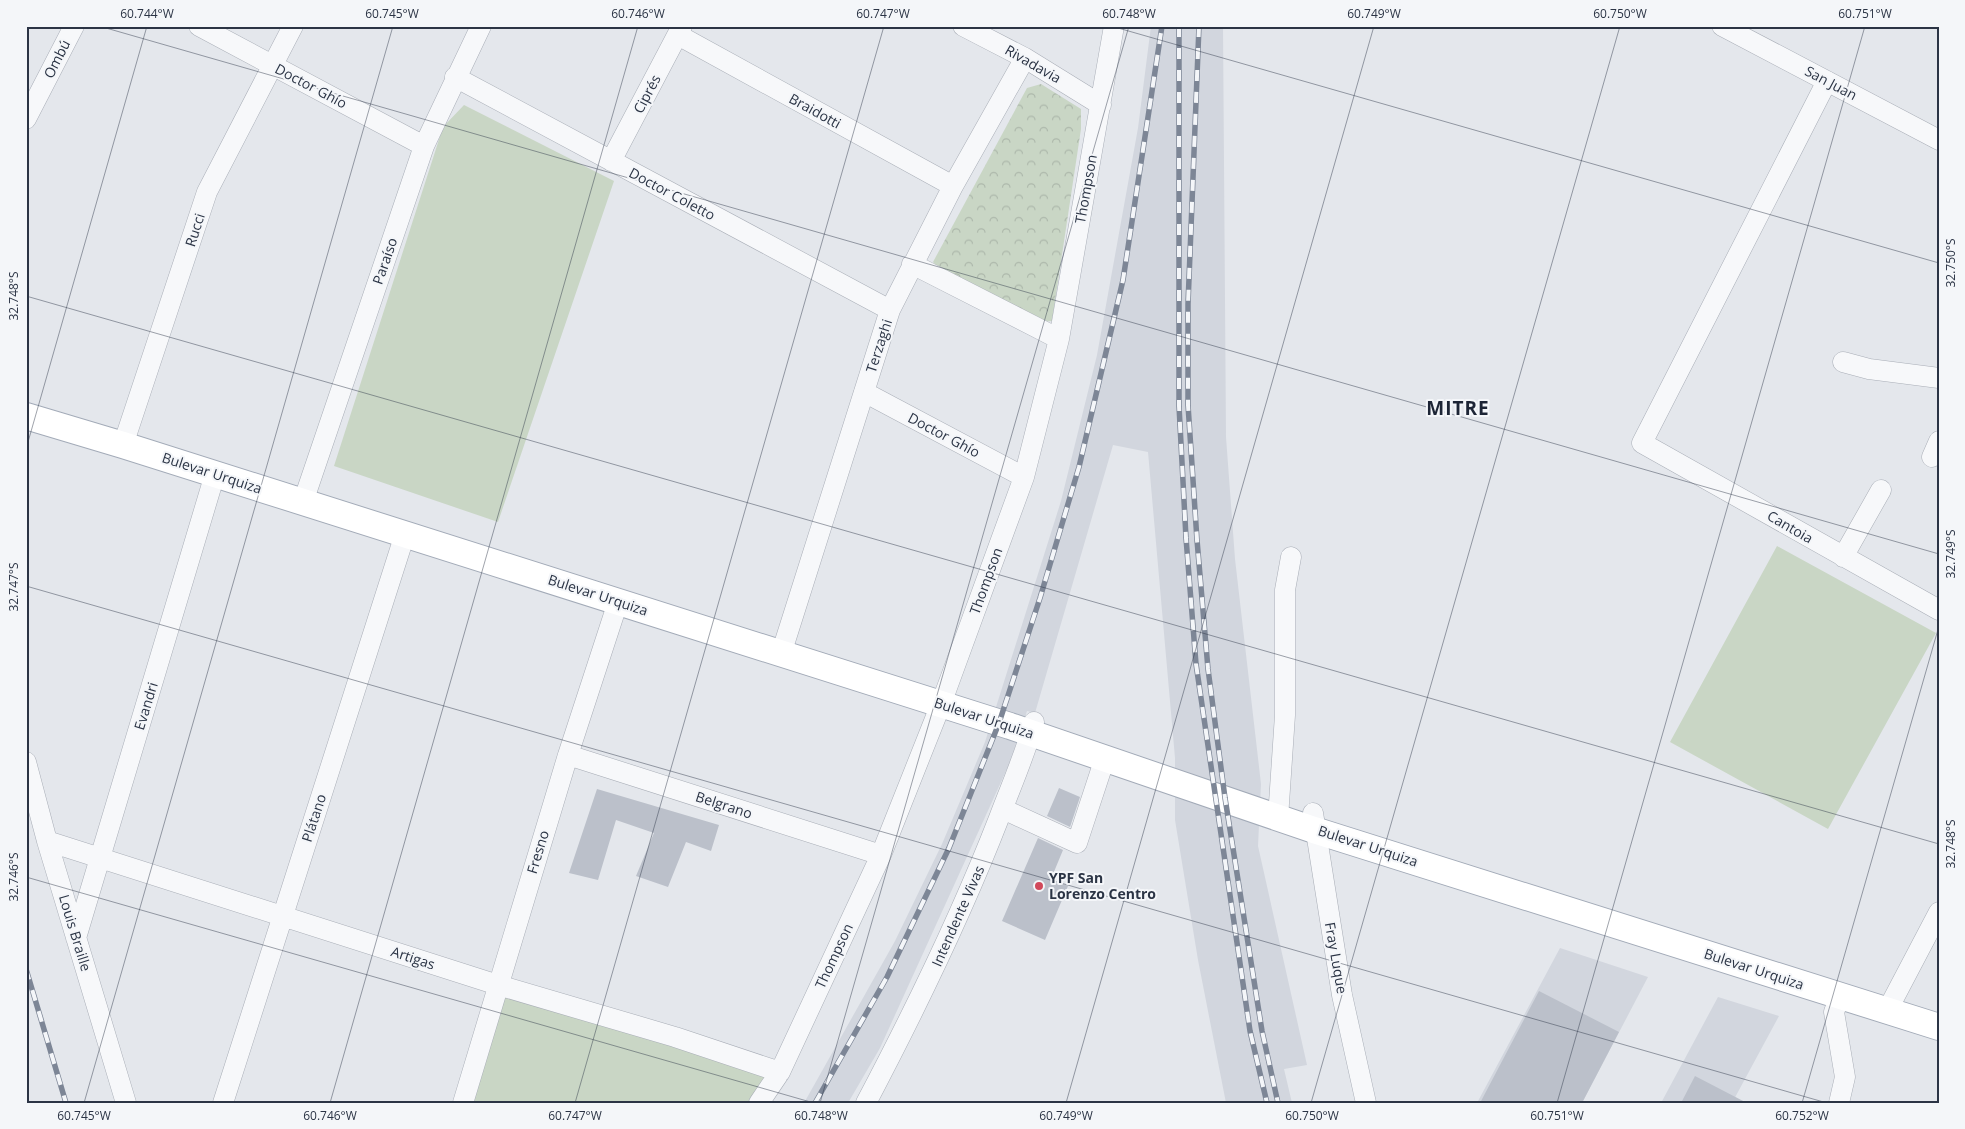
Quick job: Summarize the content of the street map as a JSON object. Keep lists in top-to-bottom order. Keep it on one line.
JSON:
{"streets":{"main road":["Bulevar Urquiza"],"street":["Ombú","Rivadavia","San Juan","Doctor Ghío","Ciprés","Braidotti","Thompson","Doctor Coletto","Rucci","Paraíso","Terzaghi","Cantoia","Evandri","Belgrano","Plátano","Fresno","Intendente Vivas","Louis Braille","Artigas","Fray Luque"]},"crossings":[["Rivadavia","Thompson"],["Rivadavia","Terzaghi"],["San Juan","Cantoia"],["Doctor Ghío","Thompson"],["Doctor Ghío","Rucci"],["Doctor Ghío","Paraíso"],["Doctor Ghío","Terzaghi"],["Ciprés","Braidotti"],["Ciprés","Doctor Coletto"],["Braidotti","Terzaghi"],["Thompson","Bulevar Urquiza"],["Thompson","Belgrano"],["Thompson","Artigas"],["Doctor Coletto","Paraíso"],["Doctor Coletto","Terzaghi"],["Rucci","Bulevar Urquiza"],["Paraíso","Bulevar Urquiza"],["Terzaghi","Bulevar Urquiza"],["Bulevar Urquiza","Evandri"],["Bulevar Urquiza","Plátano"],["Bulevar Urquiza","Fresno"],["Bulevar Urquiza","Intendente Vivas"],["Bulevar Urquiza","Fray Luque"],["Evandri","Louis Braille"],["Evandri","Artigas"],["Belgrano","Fresno"],["Plátano","Artigas"],["Fresno","Artigas"],["Louis Braille","Artigas"]],"districts":["MITRE"],"places":["YPF San Lorenzo Centro"],"coordinates":["60.744°W","60.745°W","60.746°W","60.747°W","60.748°W","60.749°W","60.750°W","60.751°W","32.750°S","32.748°S","32.749°S","32.747°S","32.746°S","60.752°W"]}
